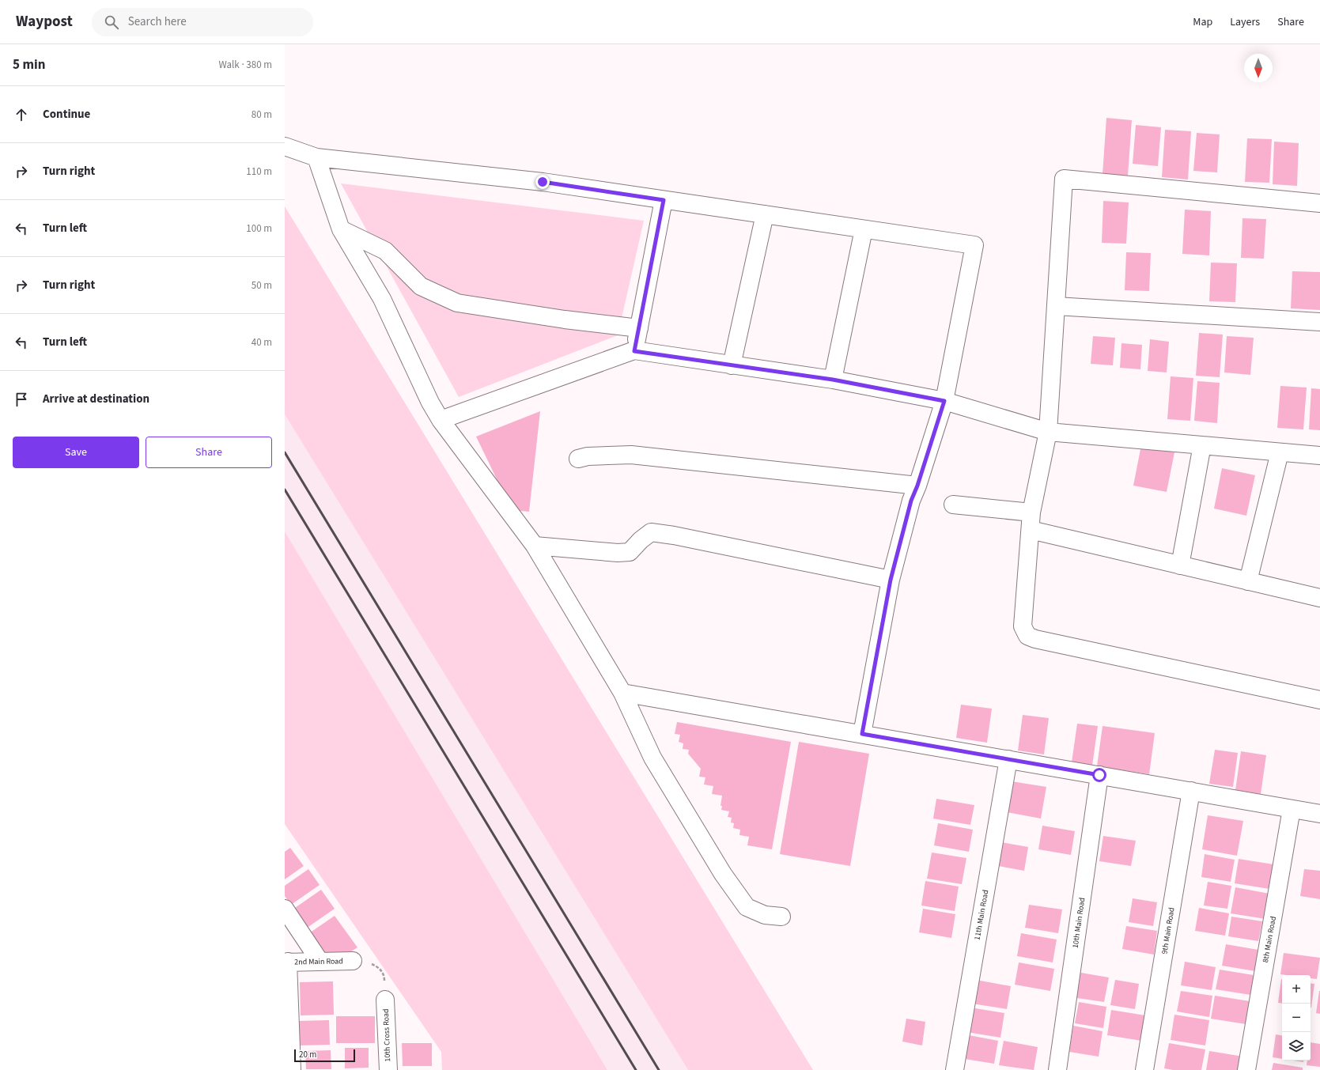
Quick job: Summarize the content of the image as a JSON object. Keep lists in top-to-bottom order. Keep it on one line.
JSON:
{"streets":{"street":["11th Main Road","10th Main Road","9th Main Road","8th Main Road","2nd Main Road","10th Cross Road"]},"scale_bar":"20 m","north":"bottom","page":{"header":"Waypost","search":"Search here","nav":["Map","Layers","Share"],"heading":["5 min","Walk · 380 m"],"list":[["Continue","80 m"],["Turn right","110 m"],["Turn left","100 m"],["Turn right","50 m"],["Turn left","40 m"],"Arrive at destination"],"buttons":["Save","Share"],"map_buttons":["+","−"],"scale":"20 m"}}
